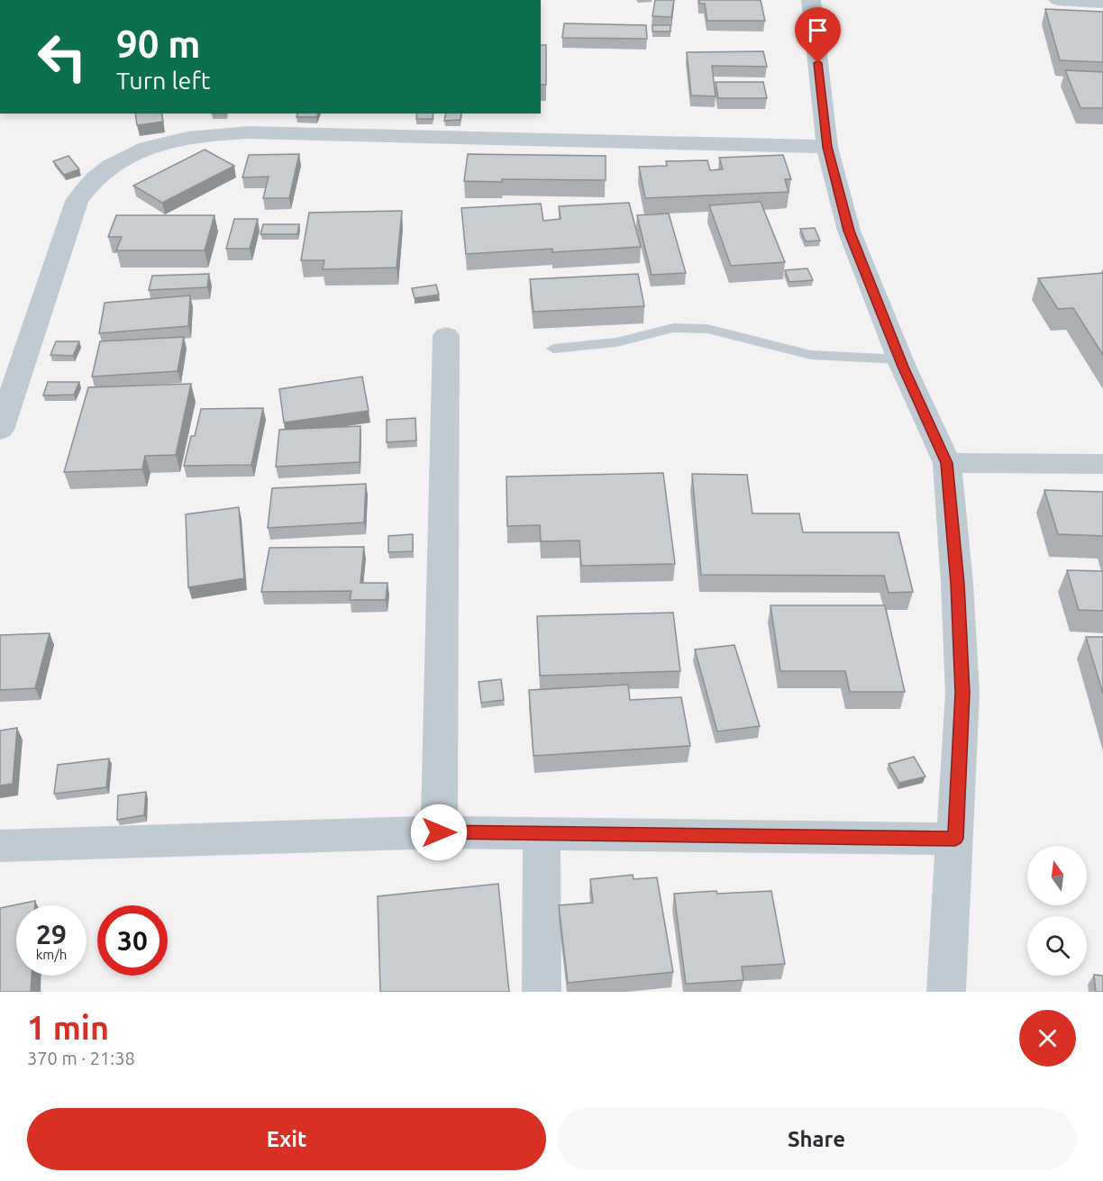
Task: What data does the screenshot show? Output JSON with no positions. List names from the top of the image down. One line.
{"north":"top","page":{"turn":["90 m","Turn left"],"speed":"29 km/h","limit":"30","heading":["1 min","370 m · 21:38"],"buttons":["Exit","Share"]}}
